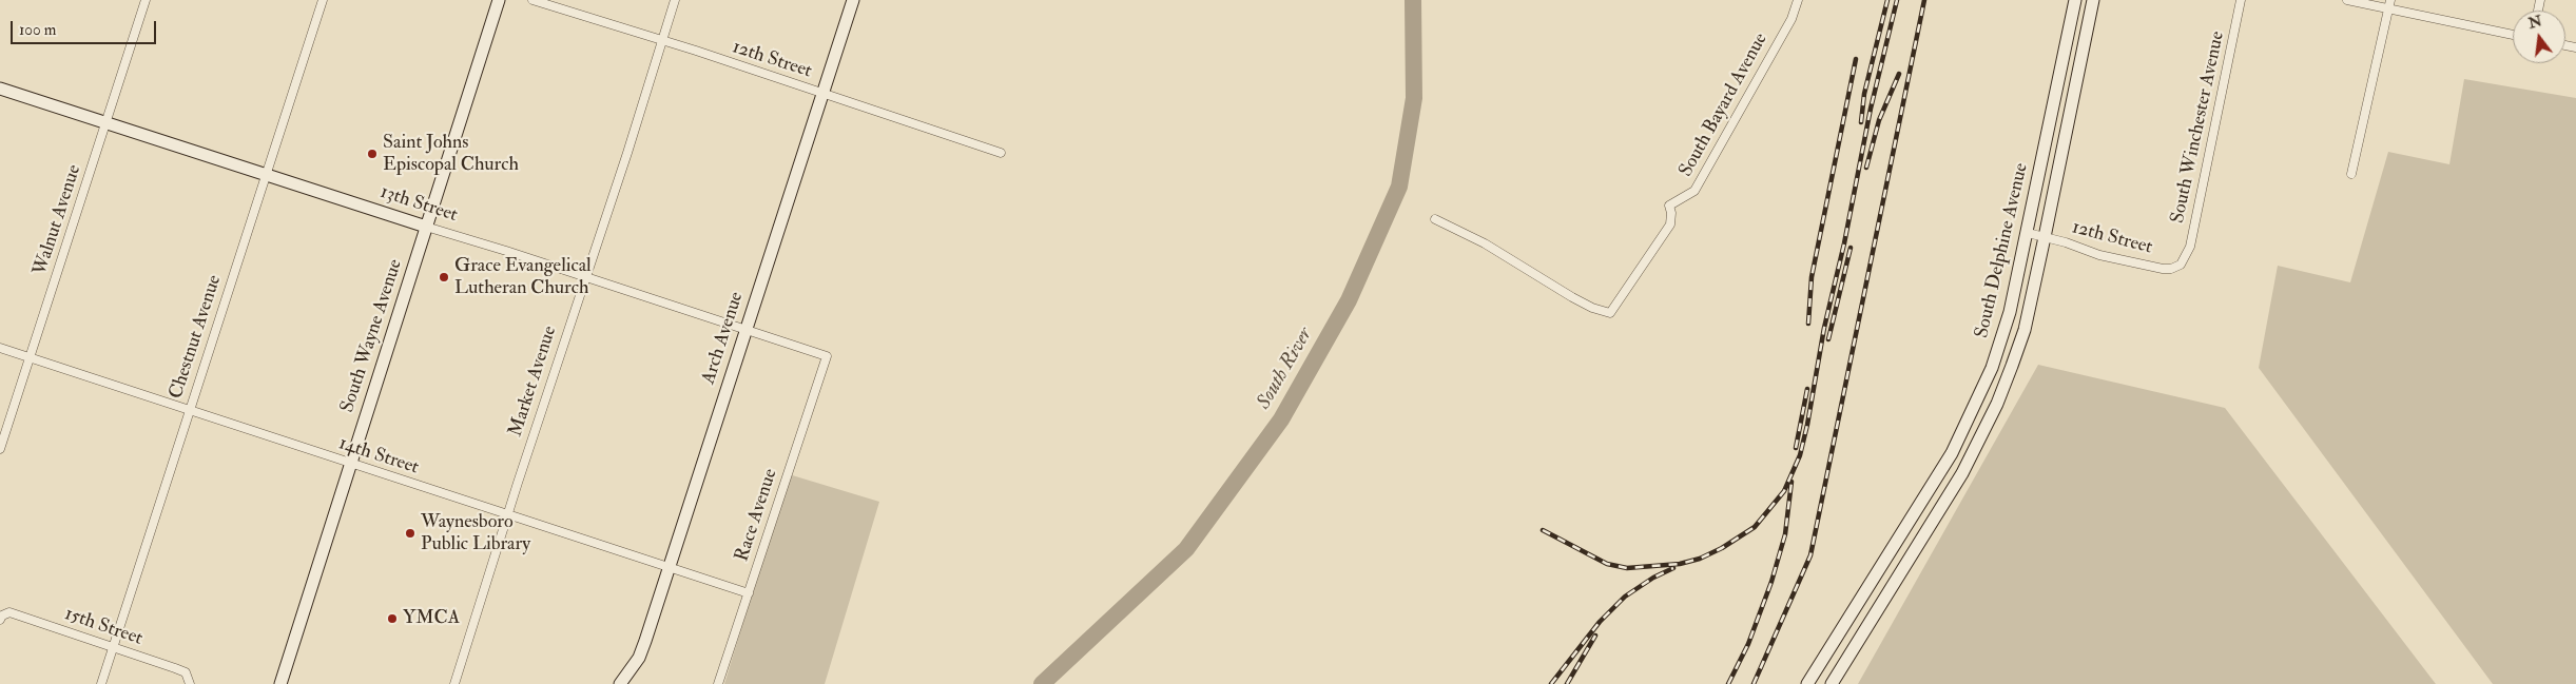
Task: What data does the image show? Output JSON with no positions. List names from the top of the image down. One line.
{"streets":{"main road":["13th Street","South Delphine Avenue","South Wayne Avenue","Arch Avenue"],"street":["12th Street","South Bayard Avenue","South Winchester Avenue","Walnut Avenue","Chestnut Avenue","Market Avenue","14th Street","Race Avenue","15th Street"]},"crossings":[["12th Street","South Winchester Avenue"],["12th Street","South Delphine Avenue"],["12th Street","Arch Avenue"],["12th Street","Market Avenue"],["13th Street","Walnut Avenue"],["13th Street","South Wayne Avenue"],["13th Street","Chestnut Avenue"],["13th Street","Arch Avenue"],["13th Street","Market Avenue"],["13th Street","Race Avenue"],["Walnut Avenue","14th Street"],["South Wayne Avenue","14th Street"],["Chestnut Avenue","14th Street"],["Chestnut Avenue","15th Street"],["Arch Avenue","14th Street"],["Market Avenue","14th Street"],["14th Street","Race Avenue"]],"water":["South River"],"places":["Saint Johns Episcopal Church","Grace Evangelical Lutheran Church","Waynesboro Public Library","YMCA"],"scale_bar":"100 m","north":"top"}
